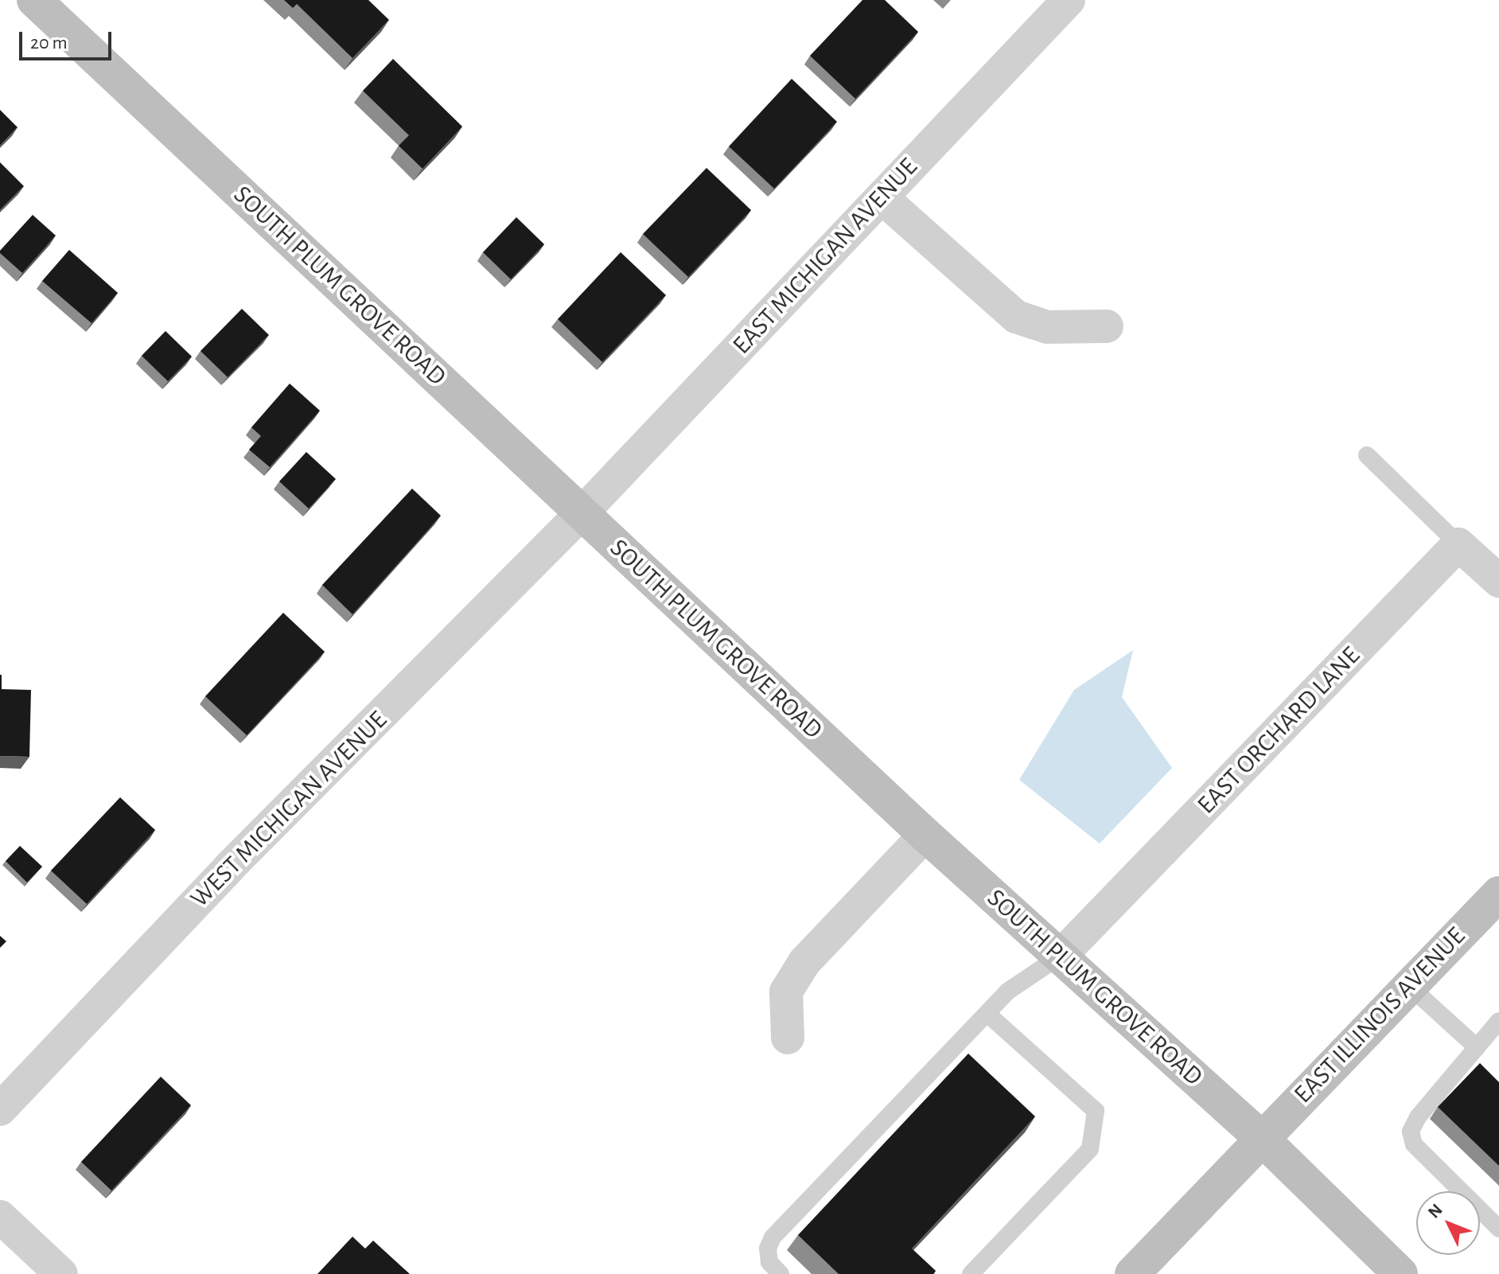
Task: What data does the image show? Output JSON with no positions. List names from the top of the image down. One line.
{"streets":{"main road":["SOUTH PLUM GROVE ROAD","EAST ILLINOIS AVENUE"],"street":["EAST MICHIGAN AVENUE","EAST ORCHARD LANE","WEST MICHIGAN AVENUE"]},"crossings":[["EAST MICHIGAN AVENUE","SOUTH PLUM GROVE ROAD"],["EAST MICHIGAN AVENUE","WEST MICHIGAN AVENUE"],["SOUTH PLUM GROVE ROAD","EAST ORCHARD LANE"],["SOUTH PLUM GROVE ROAD","WEST MICHIGAN AVENUE"],["SOUTH PLUM GROVE ROAD","EAST ILLINOIS AVENUE"]],"scale_bar":"20 m","north":"top left"}
